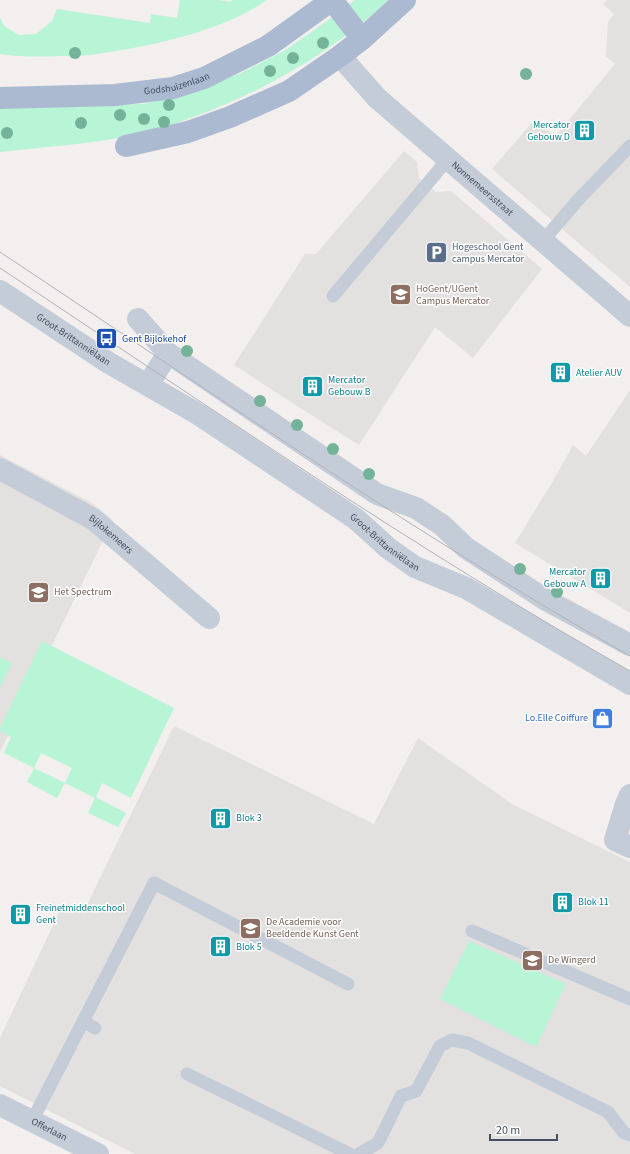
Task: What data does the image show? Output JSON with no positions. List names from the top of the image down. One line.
{"streets":{"main road":["Godshuizenlaan"],"street":["Nonnemeersstraat","Groot-Brittanniëlaan","Bijlokemeers","Offerlaan"]},"places":{"building":["Mercator Gebouw D","Atelier AUV","Mercator Gebouw B","Mercator Gebouw A","Blok 3","Blok 11","Freinetmiddenschool Gent","Blok 5"],"parking":["Hogeschool Gent campus Mercator"],"school or university":["HoGent/UGent Campus Mercator","Het Spectrum","De Academie voor Beeldende Kunst Gent","De Wingerd"],"bus stop":["Gent Bijlokehof"],"shop":["Lo.Elle Coiffure"]},"scale_bar":"20 m"}
